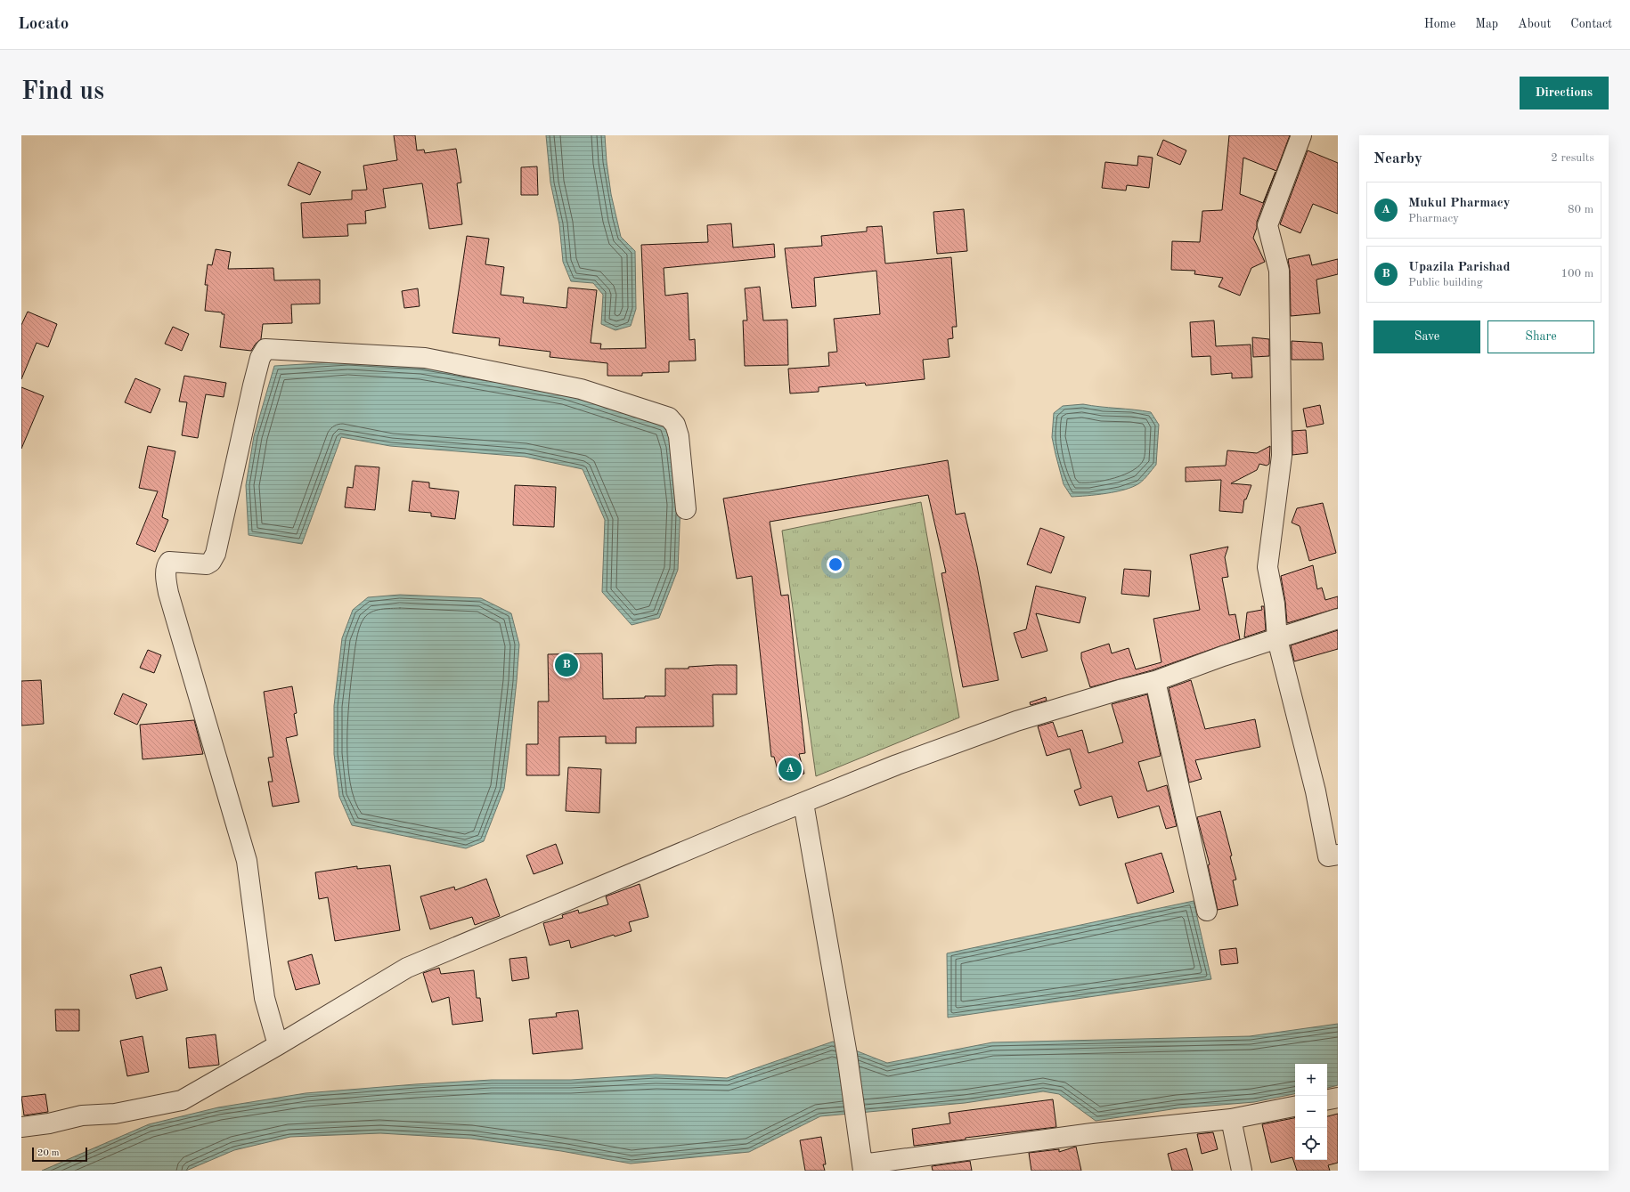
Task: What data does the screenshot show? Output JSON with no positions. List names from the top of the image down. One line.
{"scale_bar":"20 m","page":{"header":"Locato","nav":["Home","Map","About","Contact"],"buttons":["Directions",["Save","Share"]],"title":"Find us","heading":["Nearby","2 results"],"list":[{"mark":"A","name":"Mukul Pharmacy","note":"Pharmacy","value":"80 m"},{"mark":"B","name":"Upazila Parishad","note":"Public building","value":"100 m"}],"pins":["B","A"],"map_buttons":["+","−"],"scale":"20 m"}}
